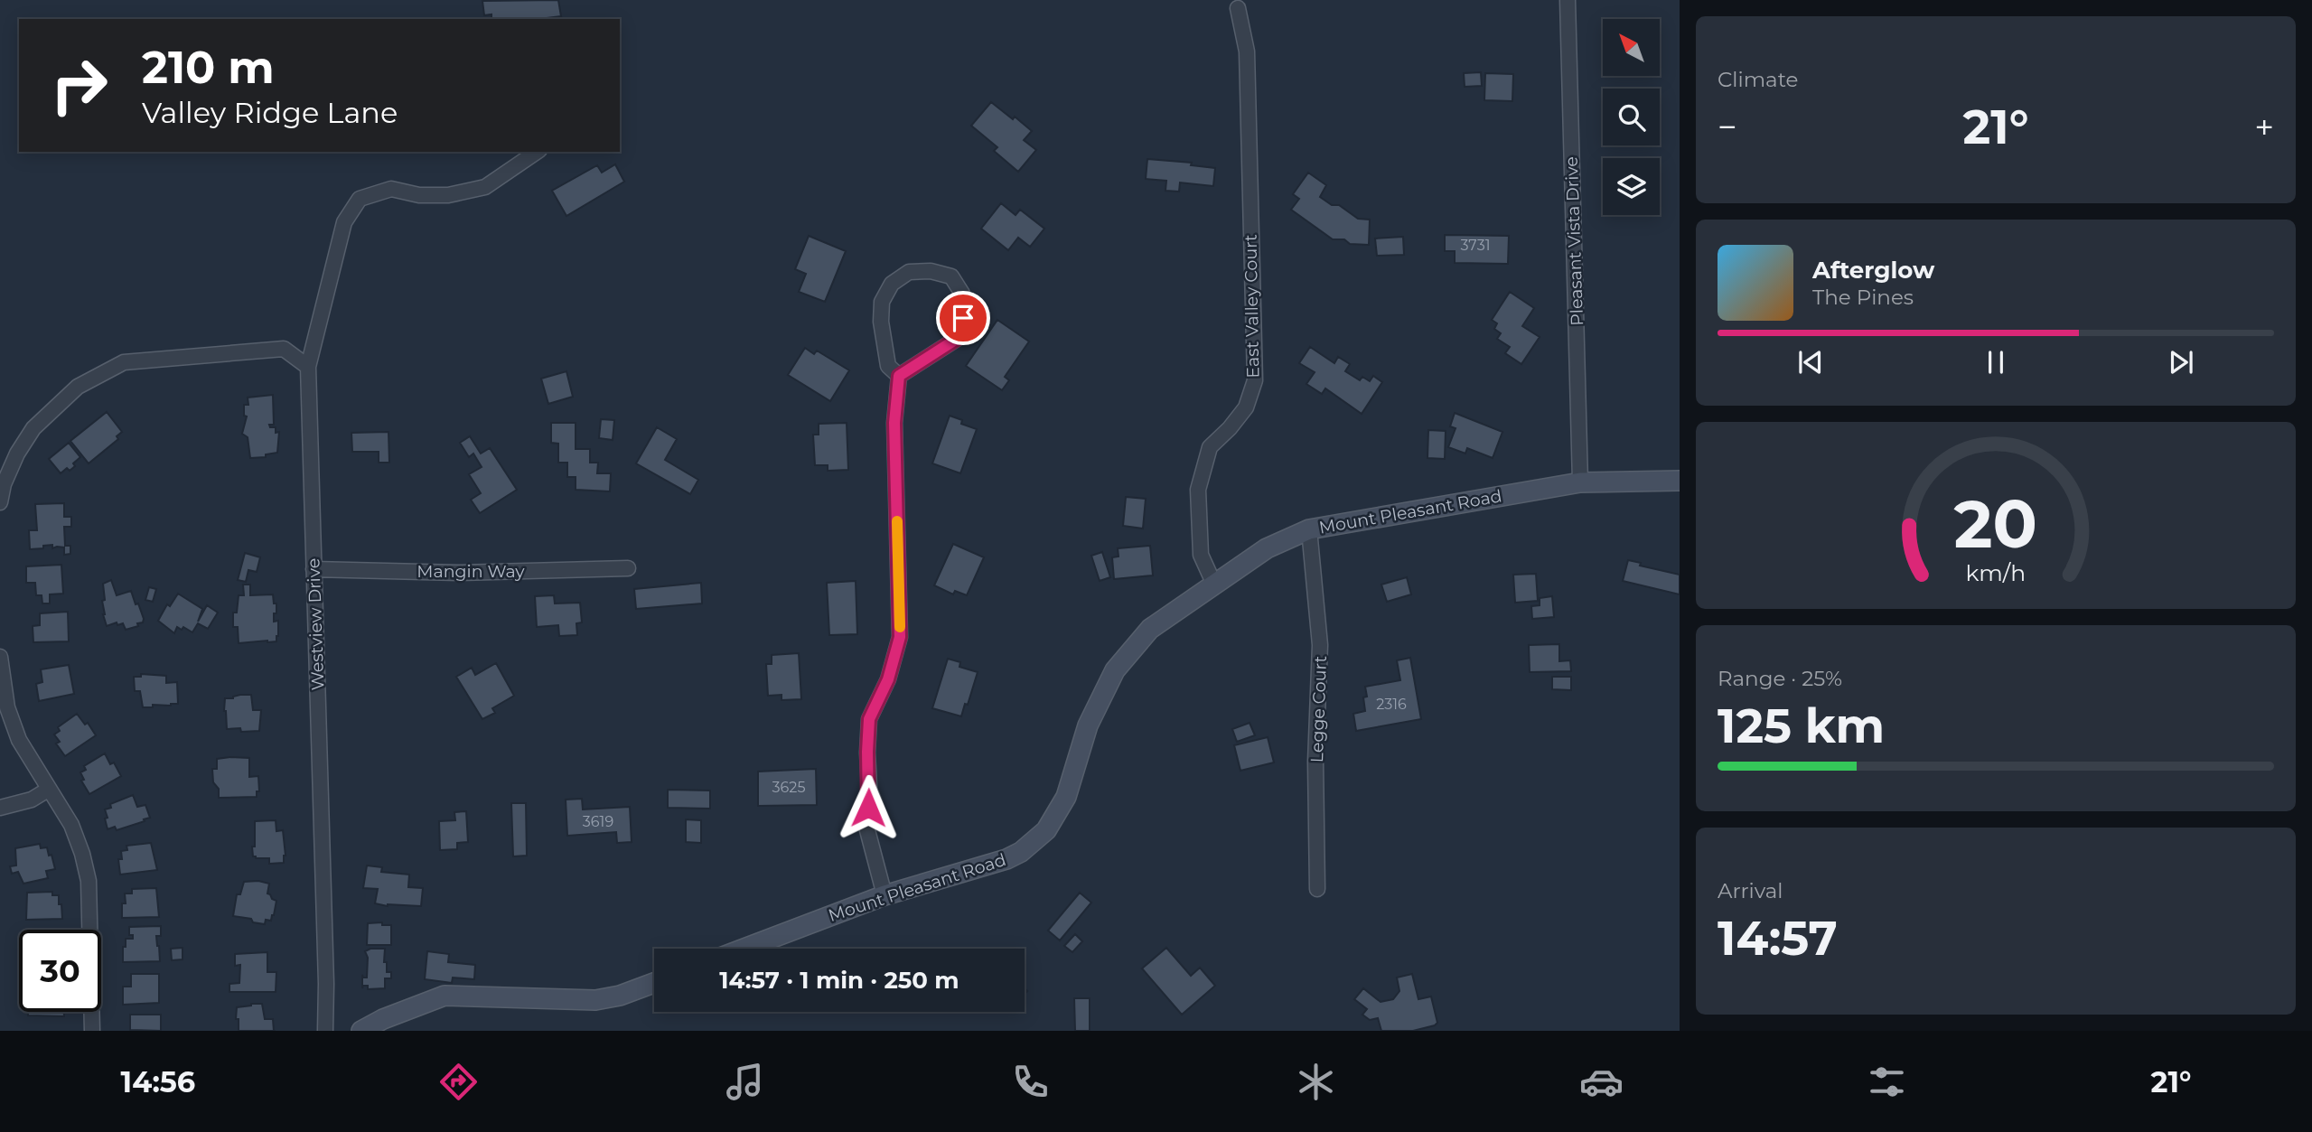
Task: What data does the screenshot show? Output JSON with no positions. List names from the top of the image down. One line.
{"streets":{"street":["Pleasant Vista Drive","East Valley Court","Mount Pleasant Road","Mangin Way","Westview Drive","Legge Court"]},"crossings":[["Pleasant Vista Drive","Mount Pleasant Road"],["East Valley Court","Mount Pleasant Road"],["Mount Pleasant Road","Legge Court"],["Mangin Way","Westview Drive"]],"house_numbers":["3731","2316","3625","3619"],"north":"top left","page":{"tile":["Climate",["Range · 25%","125 km"],["Arrival","14:57"]],"turn":["210 m","Valley Ridge Lane"],"heat":["−","21°","+"],"song":["Afterglow","The Pines"],"limit":"30","trip":"14:57 · 1 min · 250 m","tabs":["14:56","21°"],"gauge":["20","km/h"]}}
